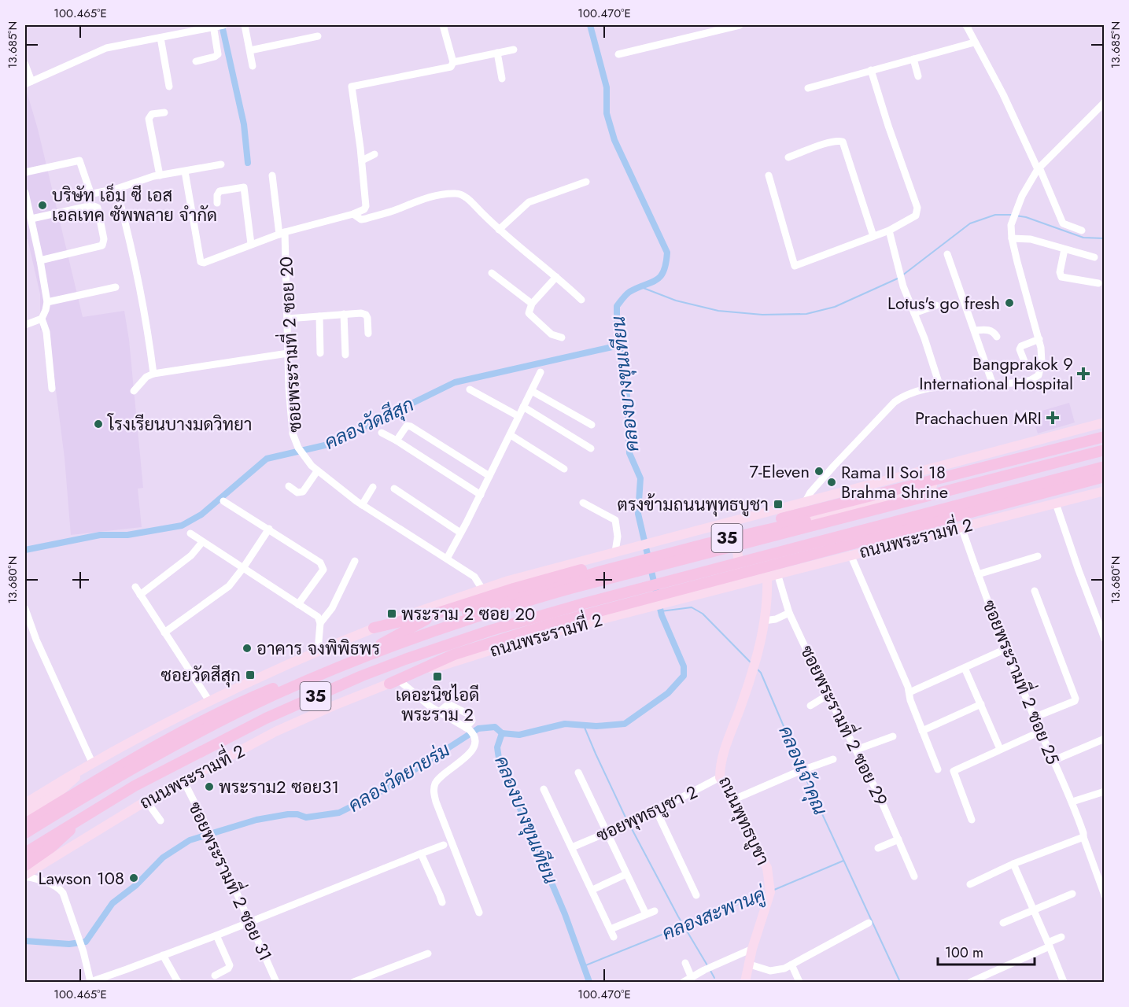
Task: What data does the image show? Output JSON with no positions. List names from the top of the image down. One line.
{"streets":{"highway":["35","ถนนพระรามที่ 2"],"main road":["ถนนพุทธบูชา"],"street":["ซอยพระรามที่ 2 ซอย 20","ซอยพระรามที่ 2 ซอย 25","ซอยพระรามที่ 2 ซอย 29","ซอยพุทธบูชา 2","ซอยพระรามที่ 2 ซอย 31"]},"crossings":[["ซอยพระรามที่ 2 ซอย 20","35"],["ถนนพระรามที่ 2","ซอยพระรามที่ 2 ซอย 25"],["ถนนพระรามที่ 2","ซอยพระรามที่ 2 ซอย 29"],["ถนนพระรามที่ 2","ถนนพุทธบูชา"],["ถนนพระรามที่ 2","ซอยพระรามที่ 2 ซอย 31"],["ซอยพุทธบูชา 2","ถนนพุทธบูชา"]],"water":["คลองบางขุนเทียน","คลองวัดสีสุก","คลองเจ้าคุณ","คลองวัดยายร่ม","คลองสะพานคู่"],"places":{"other":["บริษัท เอ็ม ซี เอส เอลเทค ซัพพลาย จำกัด","Lotus's go fresh","โรงเรียนบางมดวิทยา","7-Eleven","Rama II Soi 18 Brahma Shrine","อาคาร จงพิพิธพร","พระราม2 ซอย31","Lawson 108"],"health":["Bangprakok 9 International Hospital","Prachachuen MRI"],"transit":["ตรงข้ามถนนพุทธบูชา","พระราม 2 ซอย 20","ซอยวัดสีสุก","เดอะนิชไอดี พระราม 2"]},"scale_bar":"100 m","coordinates":["100.465°E","100.470°E","13.685°N","13.680°N"]}
